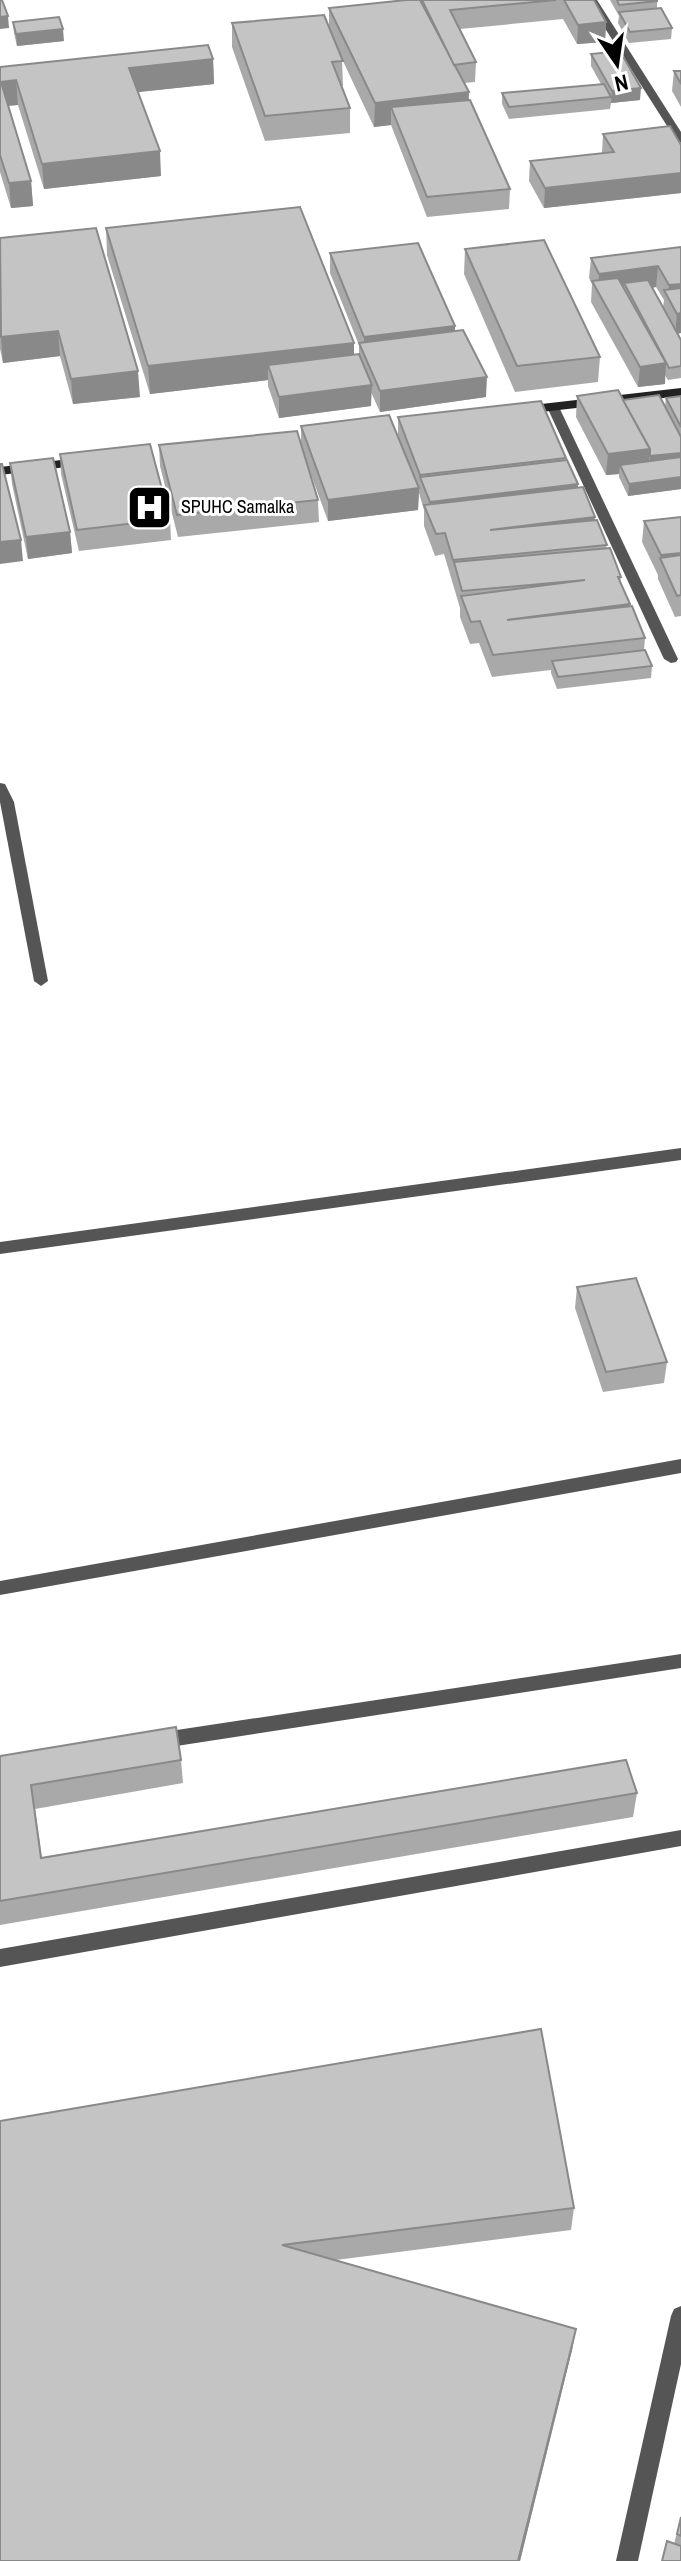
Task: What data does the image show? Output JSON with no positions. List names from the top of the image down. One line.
{"places":{"hospital":["SPUHC Samalka"]},"north":"bottom"}
